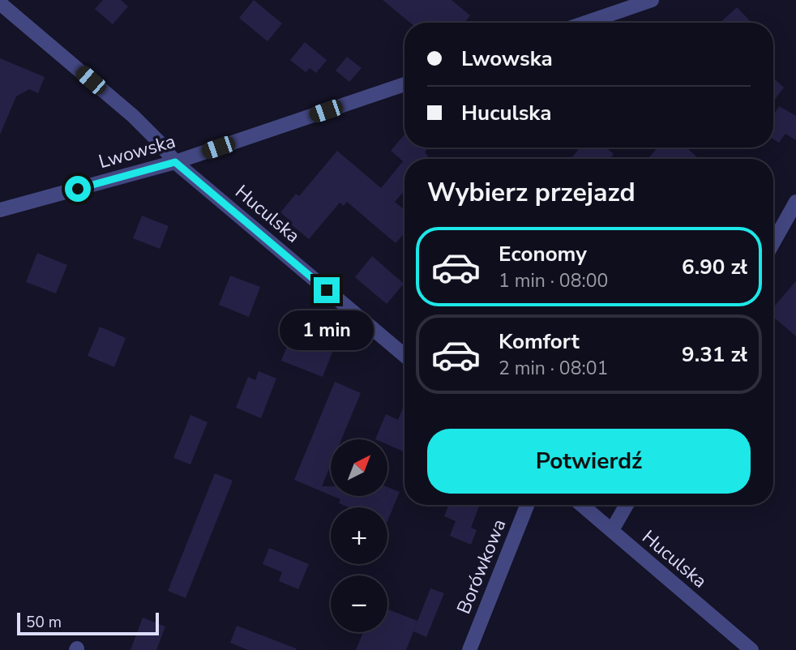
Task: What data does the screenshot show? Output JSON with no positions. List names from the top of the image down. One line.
{"streets":{"street":["Lwowska","Huculska","Borówkowa"]},"crossings":[["Lwowska","Huculska"]],"scale_bar":"50 m","north":"top right","page":{"banner":["Lwowska","Huculska"],"heading":"Wybierz przejazd","list":[{"name":"Economy","note":"1 min · 08:00","value":"6.90 zł"},{"name":"Komfort","note":"2 min · 08:01","value":"9.31 zł"}],"bubble":"1 min","buttons":"Potwierdź","map_buttons":["+","−"],"scale":"50 m"}}
